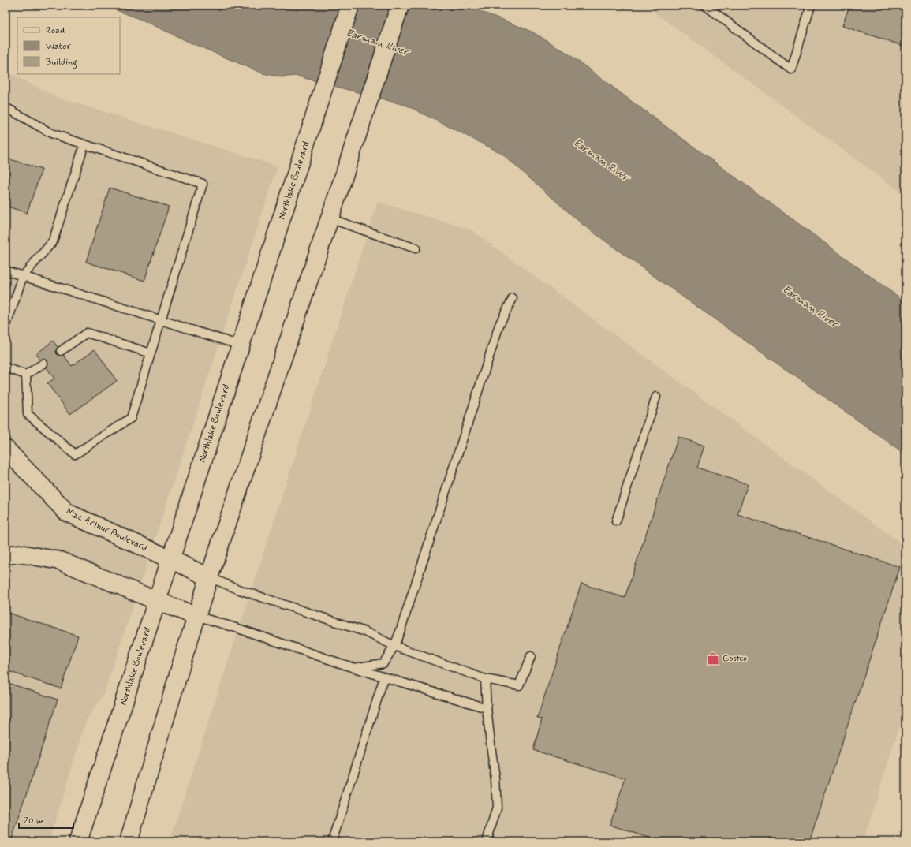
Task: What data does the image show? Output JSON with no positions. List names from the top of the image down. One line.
{"streets":{"main road":["Northlake Boulevard","Mac Arthur Boulevard"]},"crossings":[["Northlake Boulevard","Mac Arthur Boulevard"]],"water":["Earman River"],"places":{"shop":["Costco"]},"legend":["Road","Water","Building"],"scale_bar":"20 m"}
